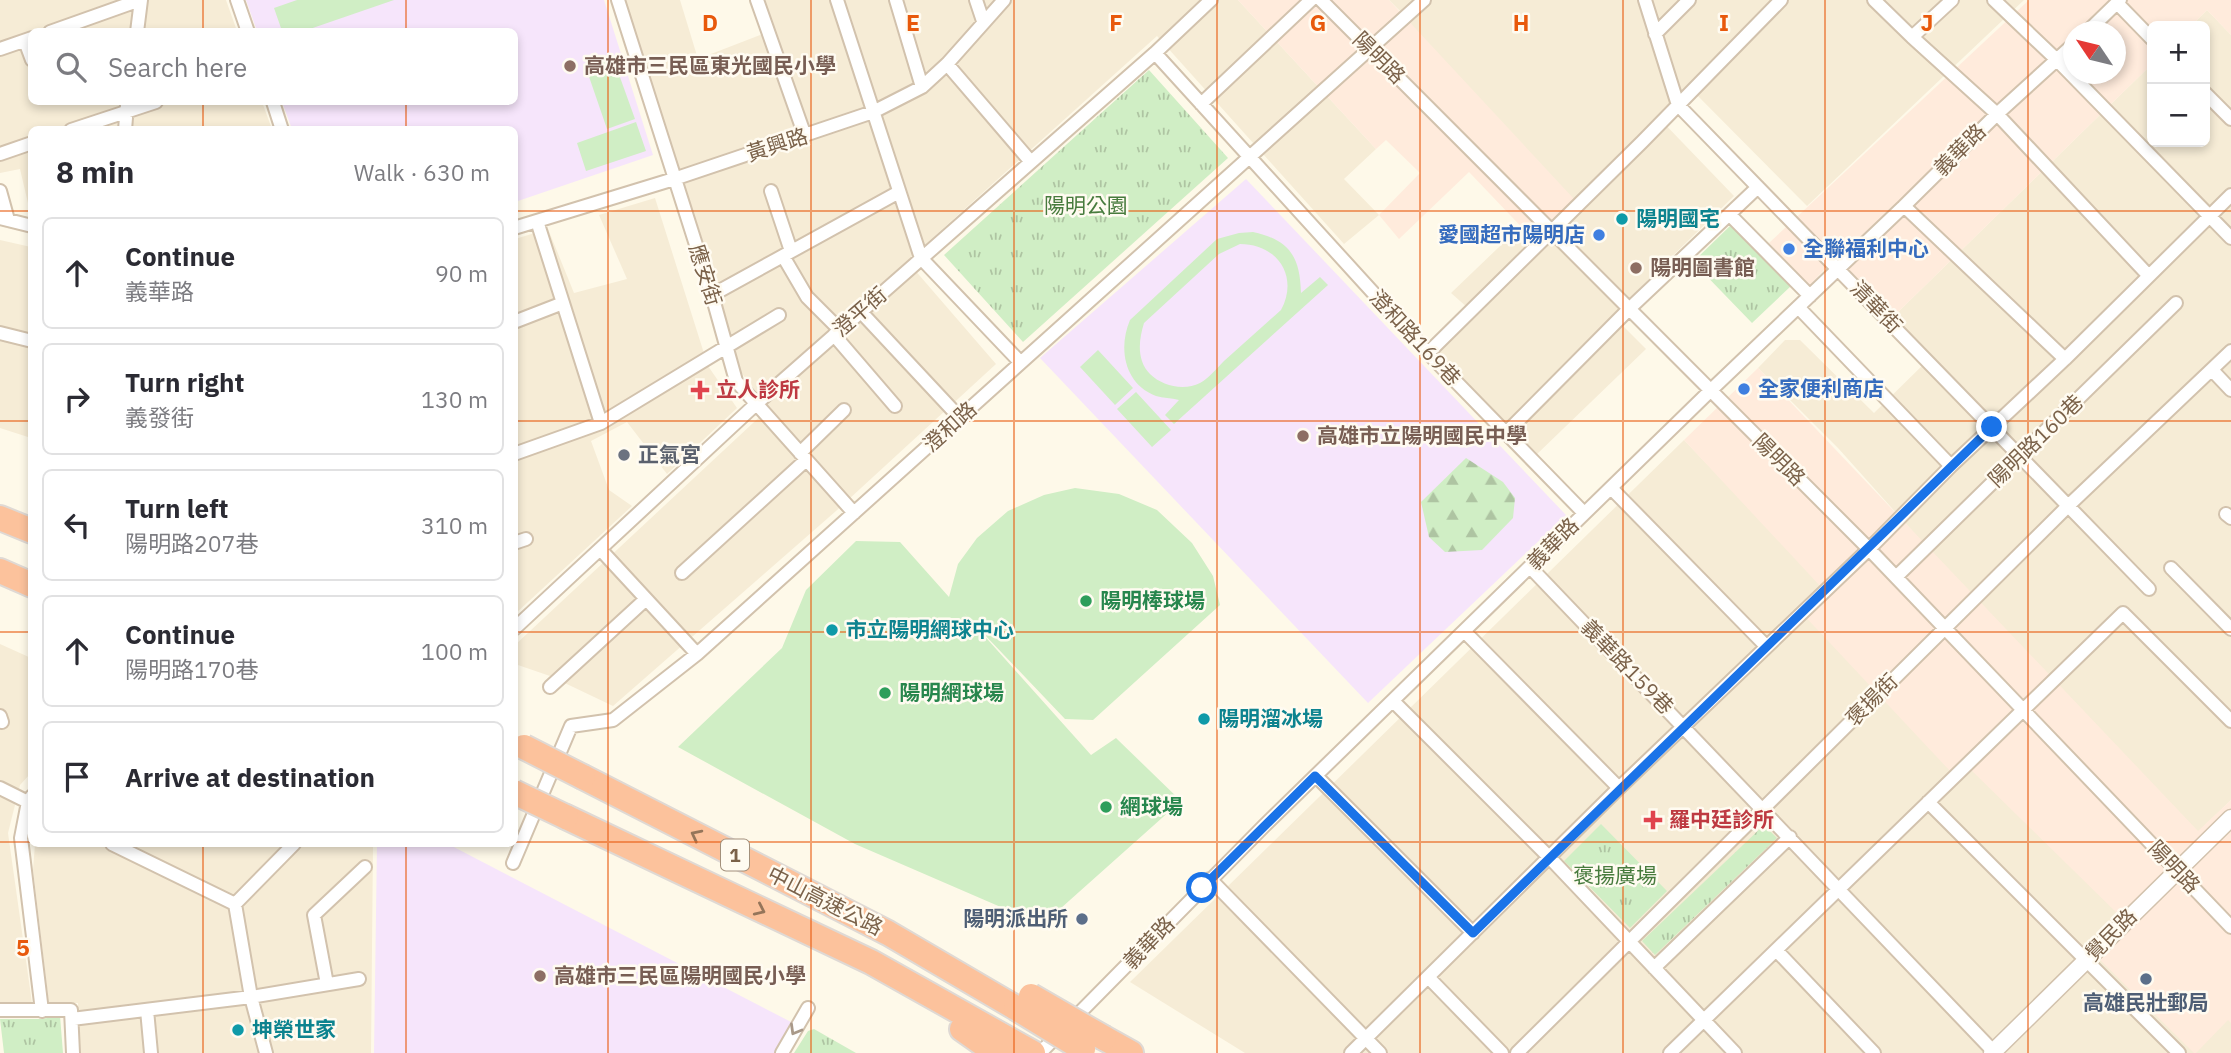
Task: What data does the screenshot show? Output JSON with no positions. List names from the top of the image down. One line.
{"streets":{"highway":["1","中山高速公路"],"street":["陽明路","黃興路","義華路","應安街","清華街","澄平街","澄和路169巷","澄和路","陽明路160巷","義華路159巷","褒揚街","覺民路"]},"crossings":[["陽明路","義華路"],["陽明路","澄和路"],["陽明路","陽明路160巷"],["陽明路","褒揚街"],["陽明路","覺民路"],["黃興路","應安街"],["義華路","清華街"],["義華路","澄和路169巷"],["義華路","義華路159巷"],["應安街","澄平街"],["應安街","澄和路"],["清華街","陽明路160巷"],["清華街","褒揚街"],["澄平街","澄和路169巷"],["澄和路169巷","澄和路"],["義華路159巷","褒揚街"],["義華路159巷","覺民路"]],"parks":["陽明公園","褒揚廣場"],"places":{"other":["高雄市三民區東光國民小學","陽明國宅","愛國超市陽明店","全聯福利中心","陽明圖書館","全家便利商店","高雄市立陽明國民中學","正氣宮","陽明棒球場","市立陽明網球中心","陽明網球場","陽明溜冰場","網球場","陽明派出所","高雄市三民區陽明國民小學","高雄民壯郵局","坤榮世家"],"health":["立人診所","羅中廷診所"]},"north":"top left","page":{"map_buttons":["+","−"],"search":"Search here","heading":["8 min","Walk · 630 m"],"list":[["Continue","義華路","90 m"],["Turn right","義發街","130 m"],["Turn left","陽明路207巷","310 m"],["Continue","陽明路170巷","100 m"],"Arrive at destination"]},"grid":{"columns":["D","E","F","G","H","I","J"],"rows":["5"]}}
